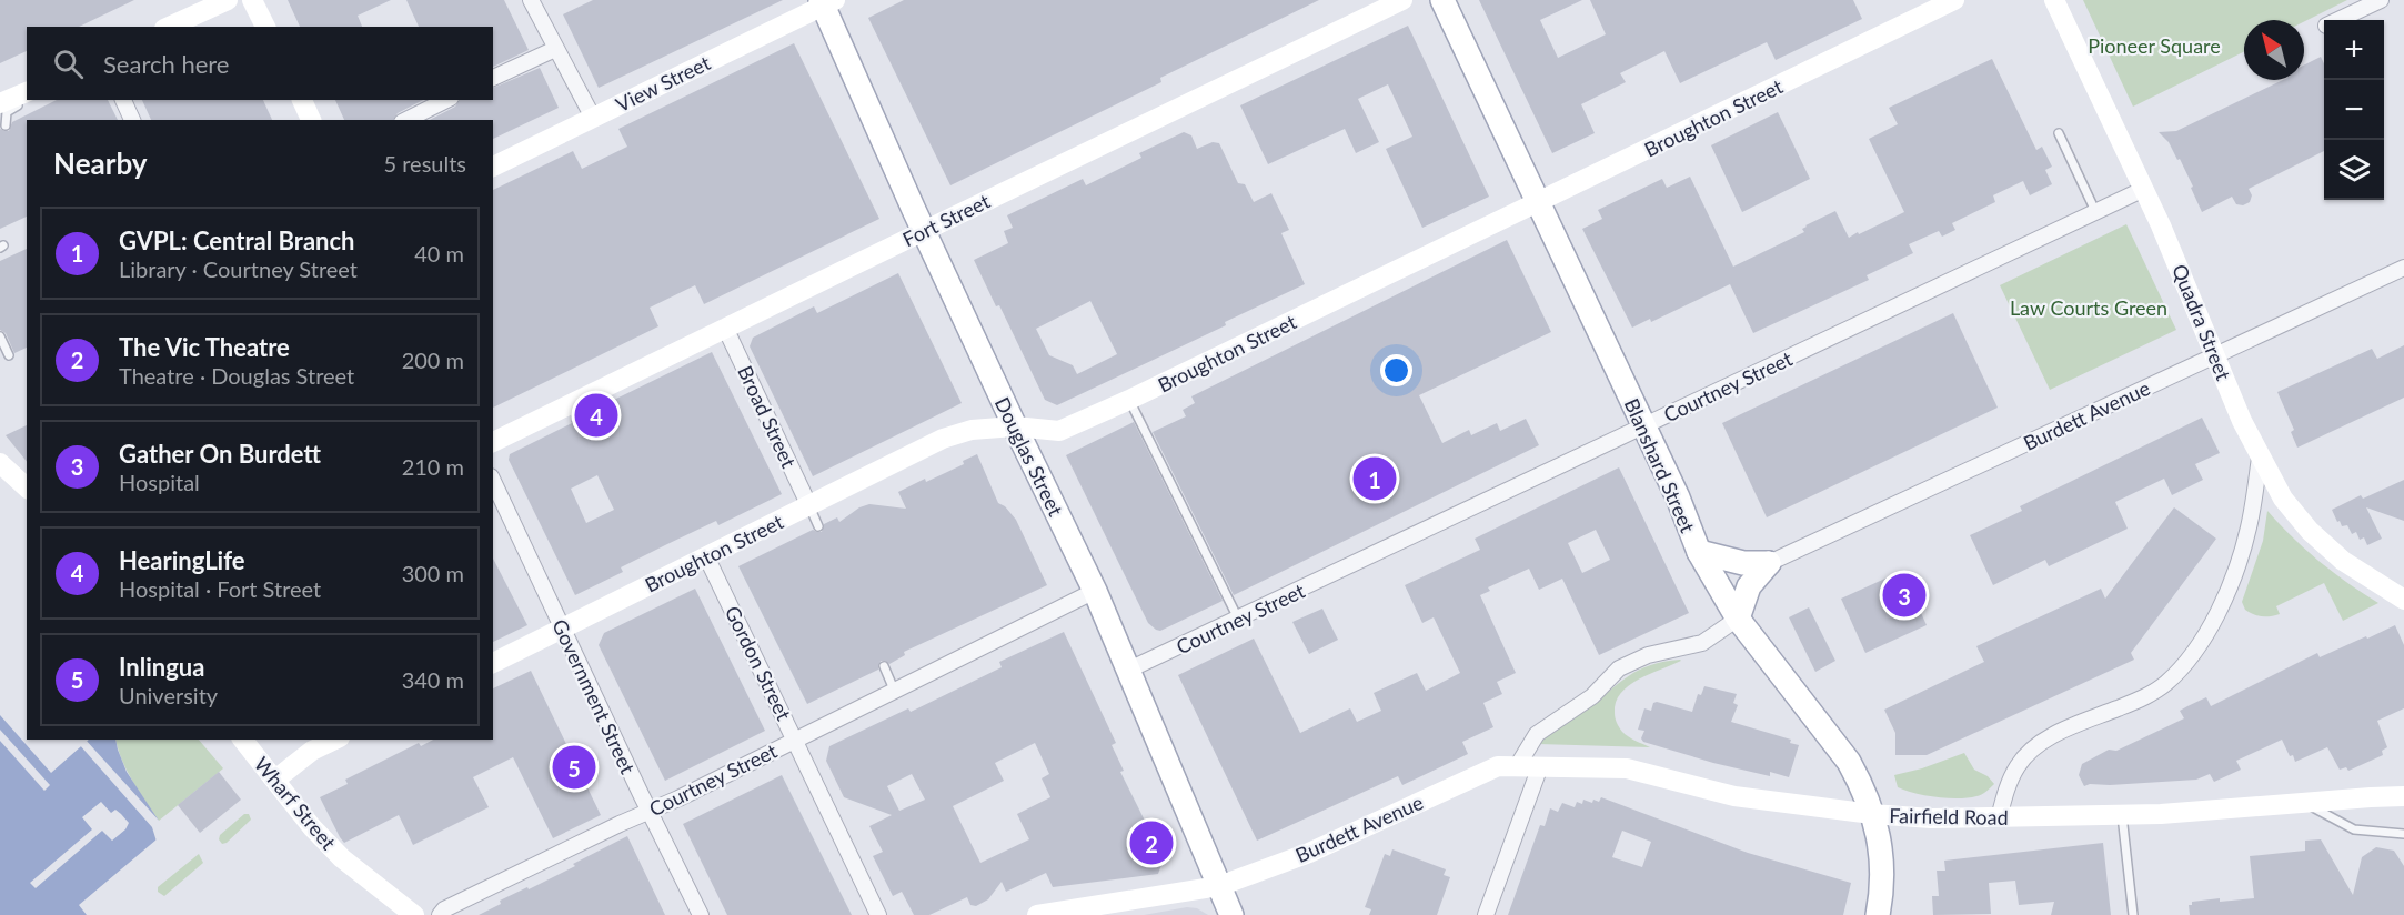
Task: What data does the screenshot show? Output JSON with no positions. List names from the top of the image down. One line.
{"streets":{"main road":["Douglas Street","Blanshard Street"],"street":["View Street","Broughton Street","Fort Street","Quadra Street","Courtney Street","Burdett Avenue","Broad Street","Gordon Street","Government Street","Wharf Street","Fairfield Road"]},"crossings":[["View Street","Douglas Street"],["Broughton Street","Broad Street"],["Broughton Street","Douglas Street"],["Broughton Street","Blanshard Street"],["Broughton Street","Gordon Street"],["Broughton Street","Government Street"],["Fort Street","Broad Street"],["Fort Street","Douglas Street"],["Quadra Street","Courtney Street"],["Quadra Street","Burdett Avenue"],["Courtney Street","Douglas Street"],["Courtney Street","Blanshard Street"],["Courtney Street","Gordon Street"],["Courtney Street","Government Street"],["Burdett Avenue","Douglas Street"],["Burdett Avenue","Fairfield Road"],["Blanshard Street","Fairfield Road"]],"parks":["Pioneer Square","Law Courts Green"],"north":"top left","page":{"map_buttons":["+","−"],"search":"Search here","heading":["Nearby","5 results"],"list":[{"mark":"1","name":"GVPL: Central Branch","note":"Library · Courtney Street","value":"40 m"},{"mark":"2","name":"The Vic Theatre","note":"Theatre · Douglas Street","value":"200 m"},{"mark":"3","name":"Gather On Burdett","note":"Hospital","value":"210 m"},{"mark":"4","name":"HearingLife","note":"Hospital · Fort Street","value":"300 m"},{"mark":"5","name":"Inlingua","note":"University","value":"340 m"}],"pins":["4","1","3","5","2"]}}
